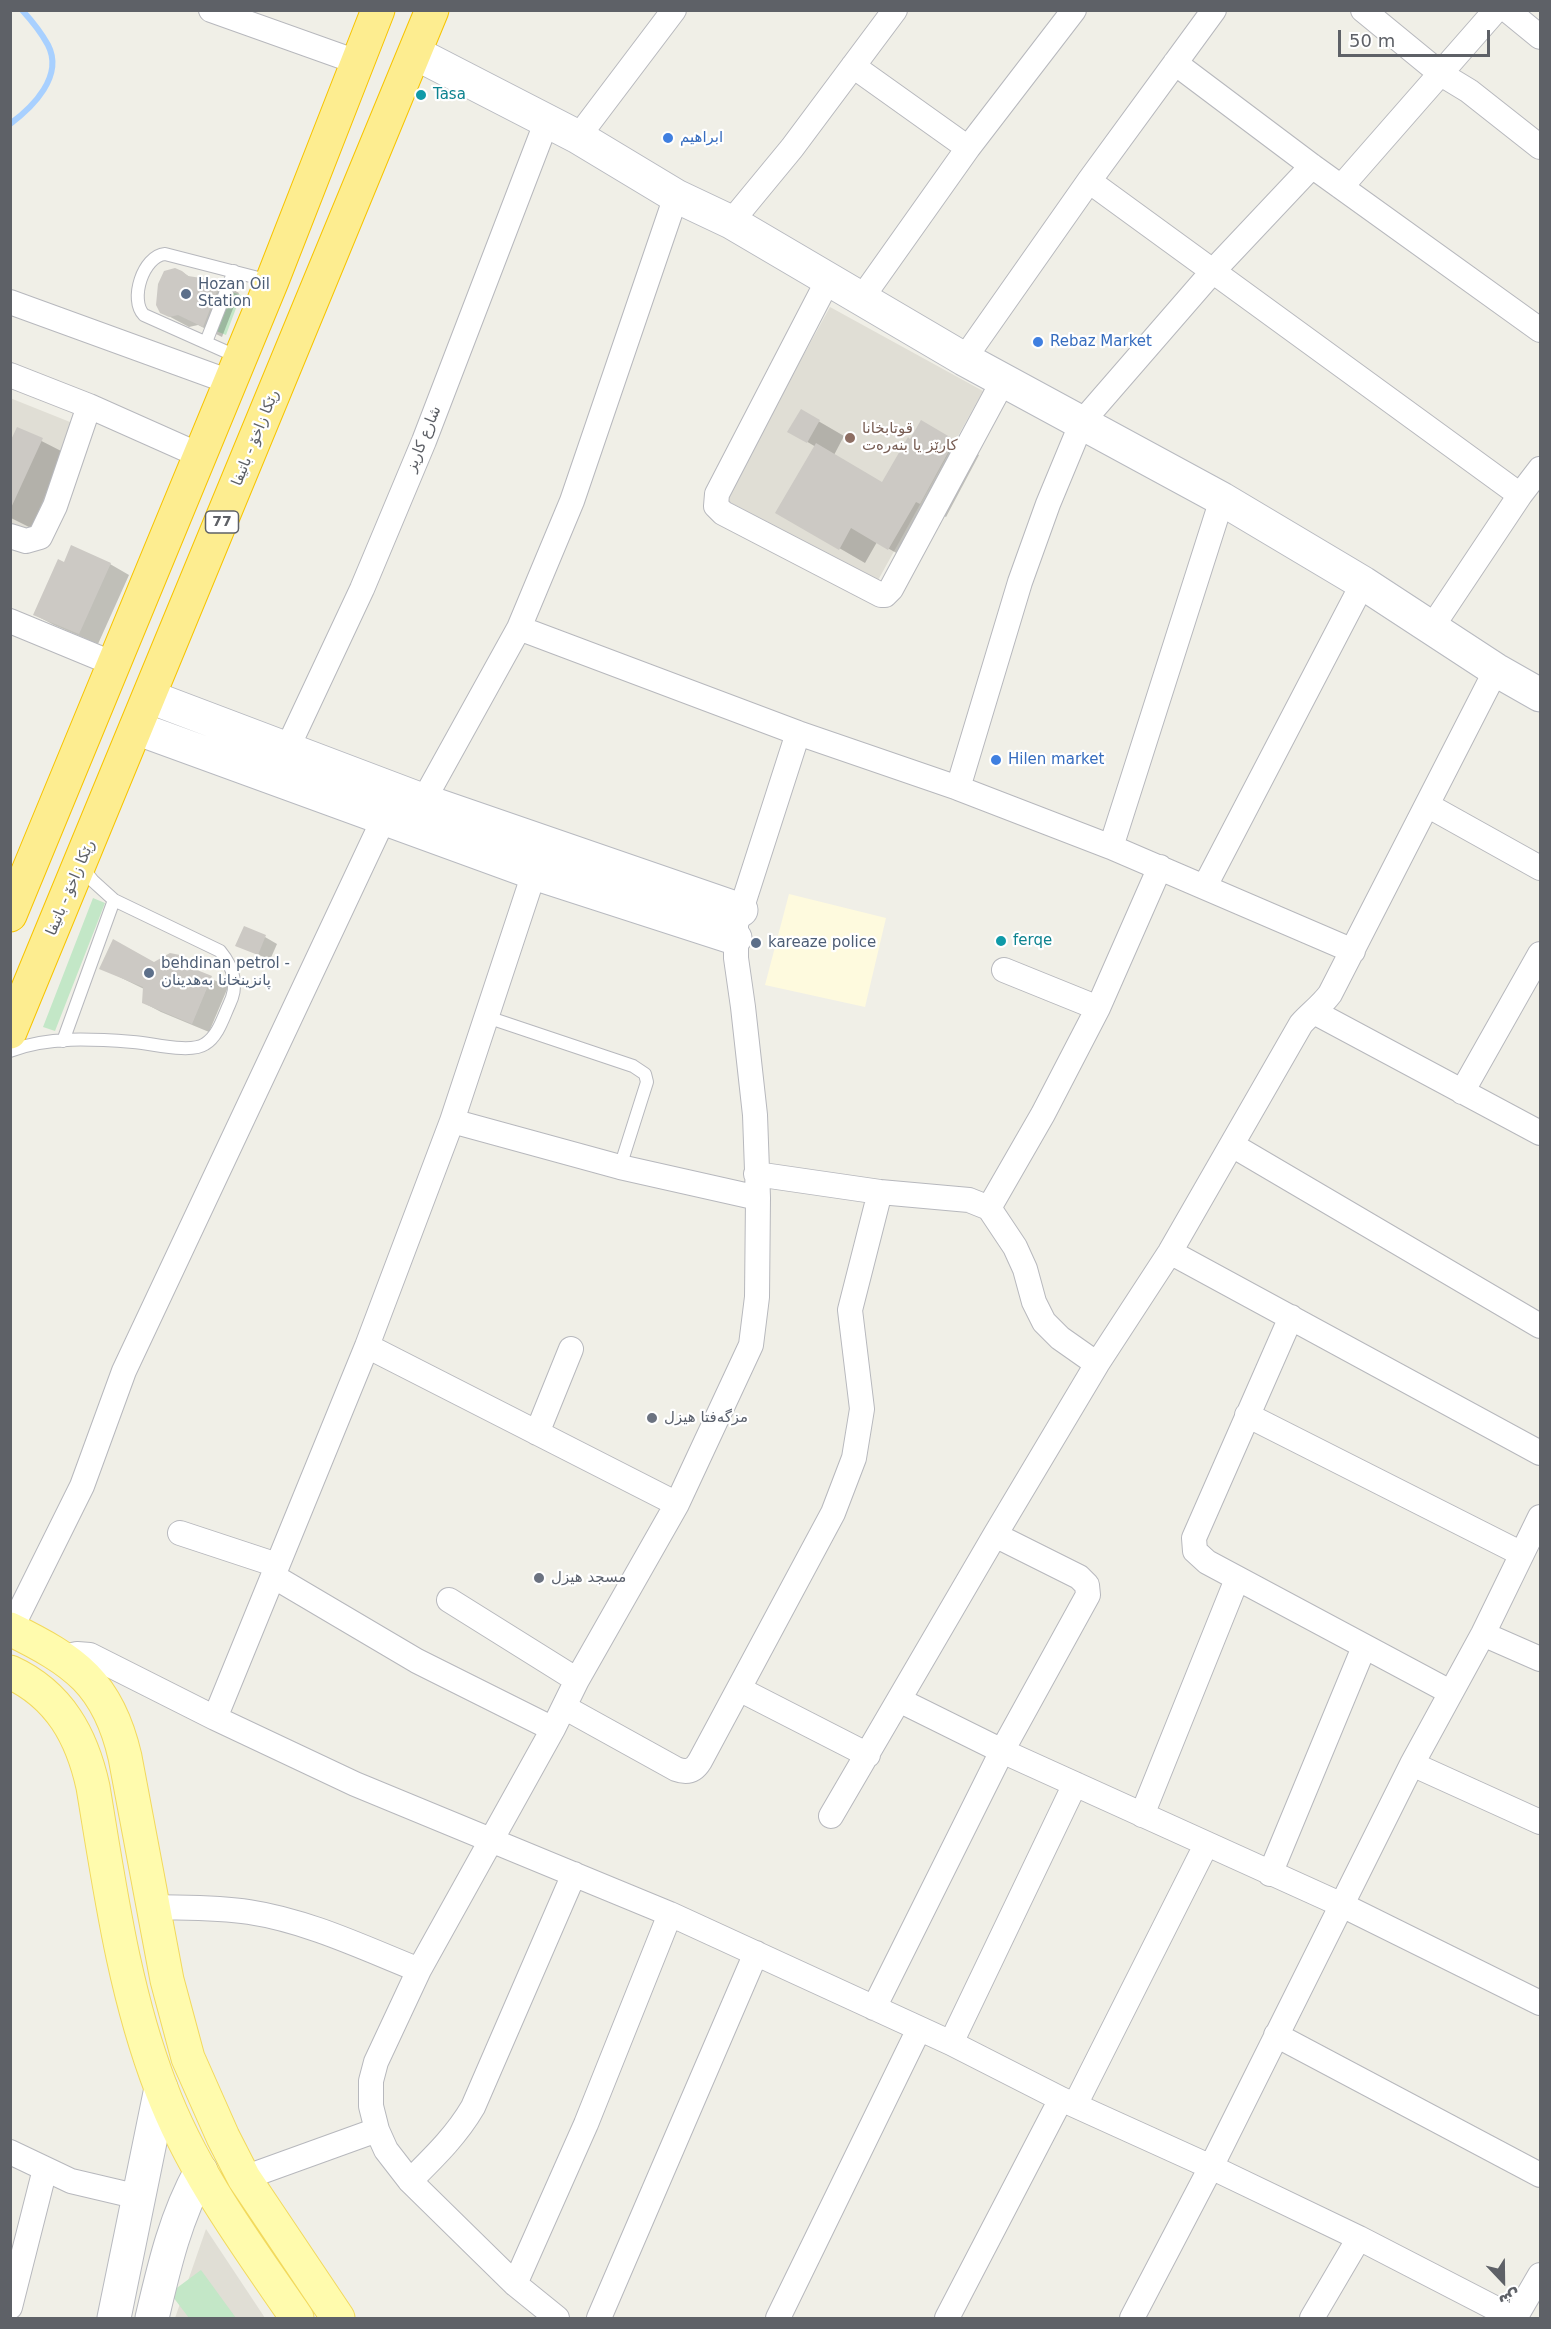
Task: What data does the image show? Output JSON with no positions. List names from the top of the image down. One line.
{"streets":{"highway":["رێکا زاخۆ - باتیفا","77"],"street":["شارع كاريز"]},"places":["Tasa","ابراهيم","Hozan Oil Station","Rebaz Market","قوتابخانا کارێز یا بنەرەت","Hilen market","ferqe","kareaze police","behdinan petrol - پانزینخانا بەهدینان","مزگەفتا هیزل","مسجد هيزل"],"scale_bar":"50 m","north":"bottom"}
